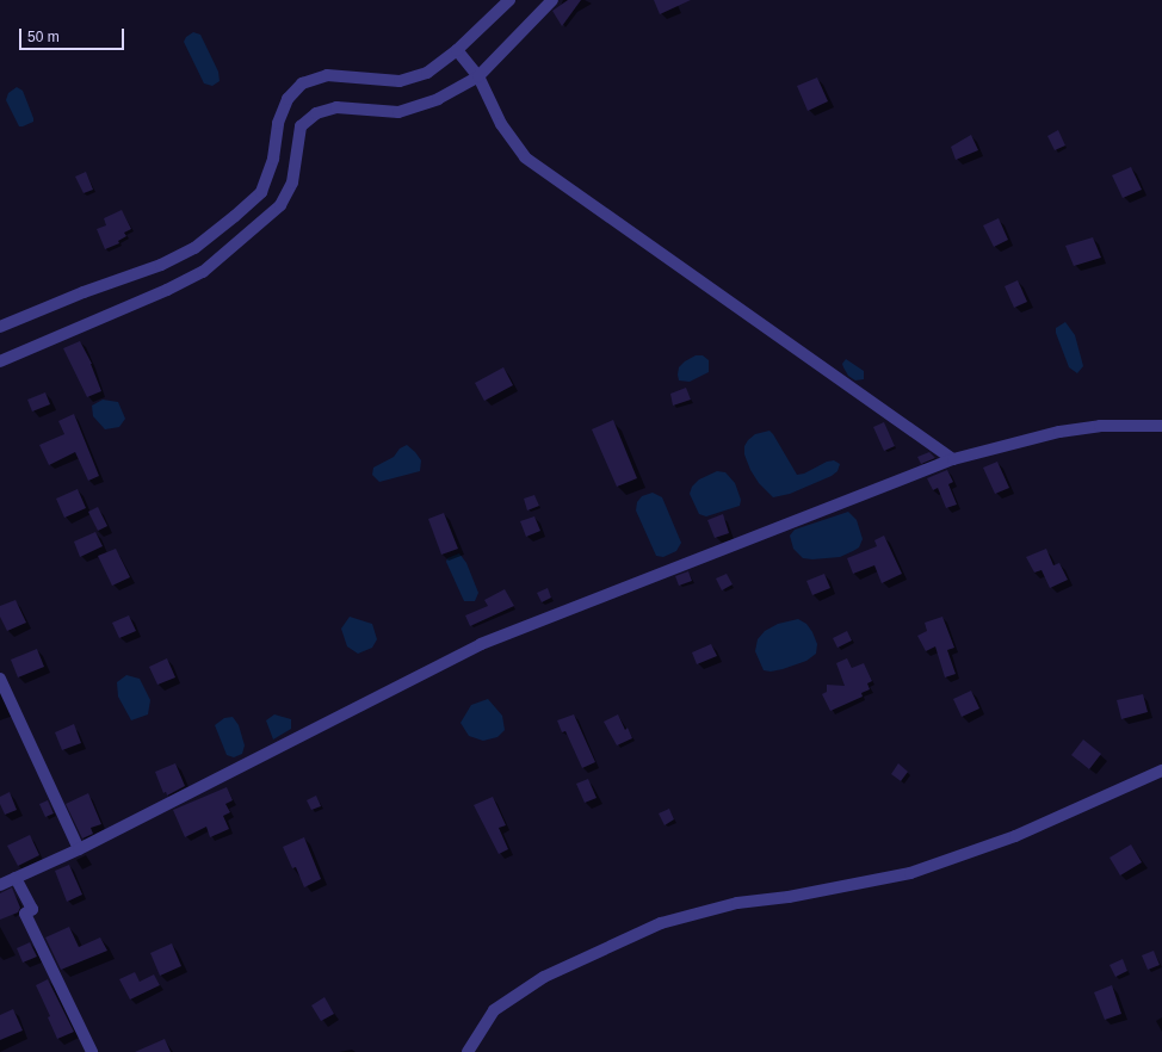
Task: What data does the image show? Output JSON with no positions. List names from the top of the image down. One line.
{"scale_bar":"50 m"}
